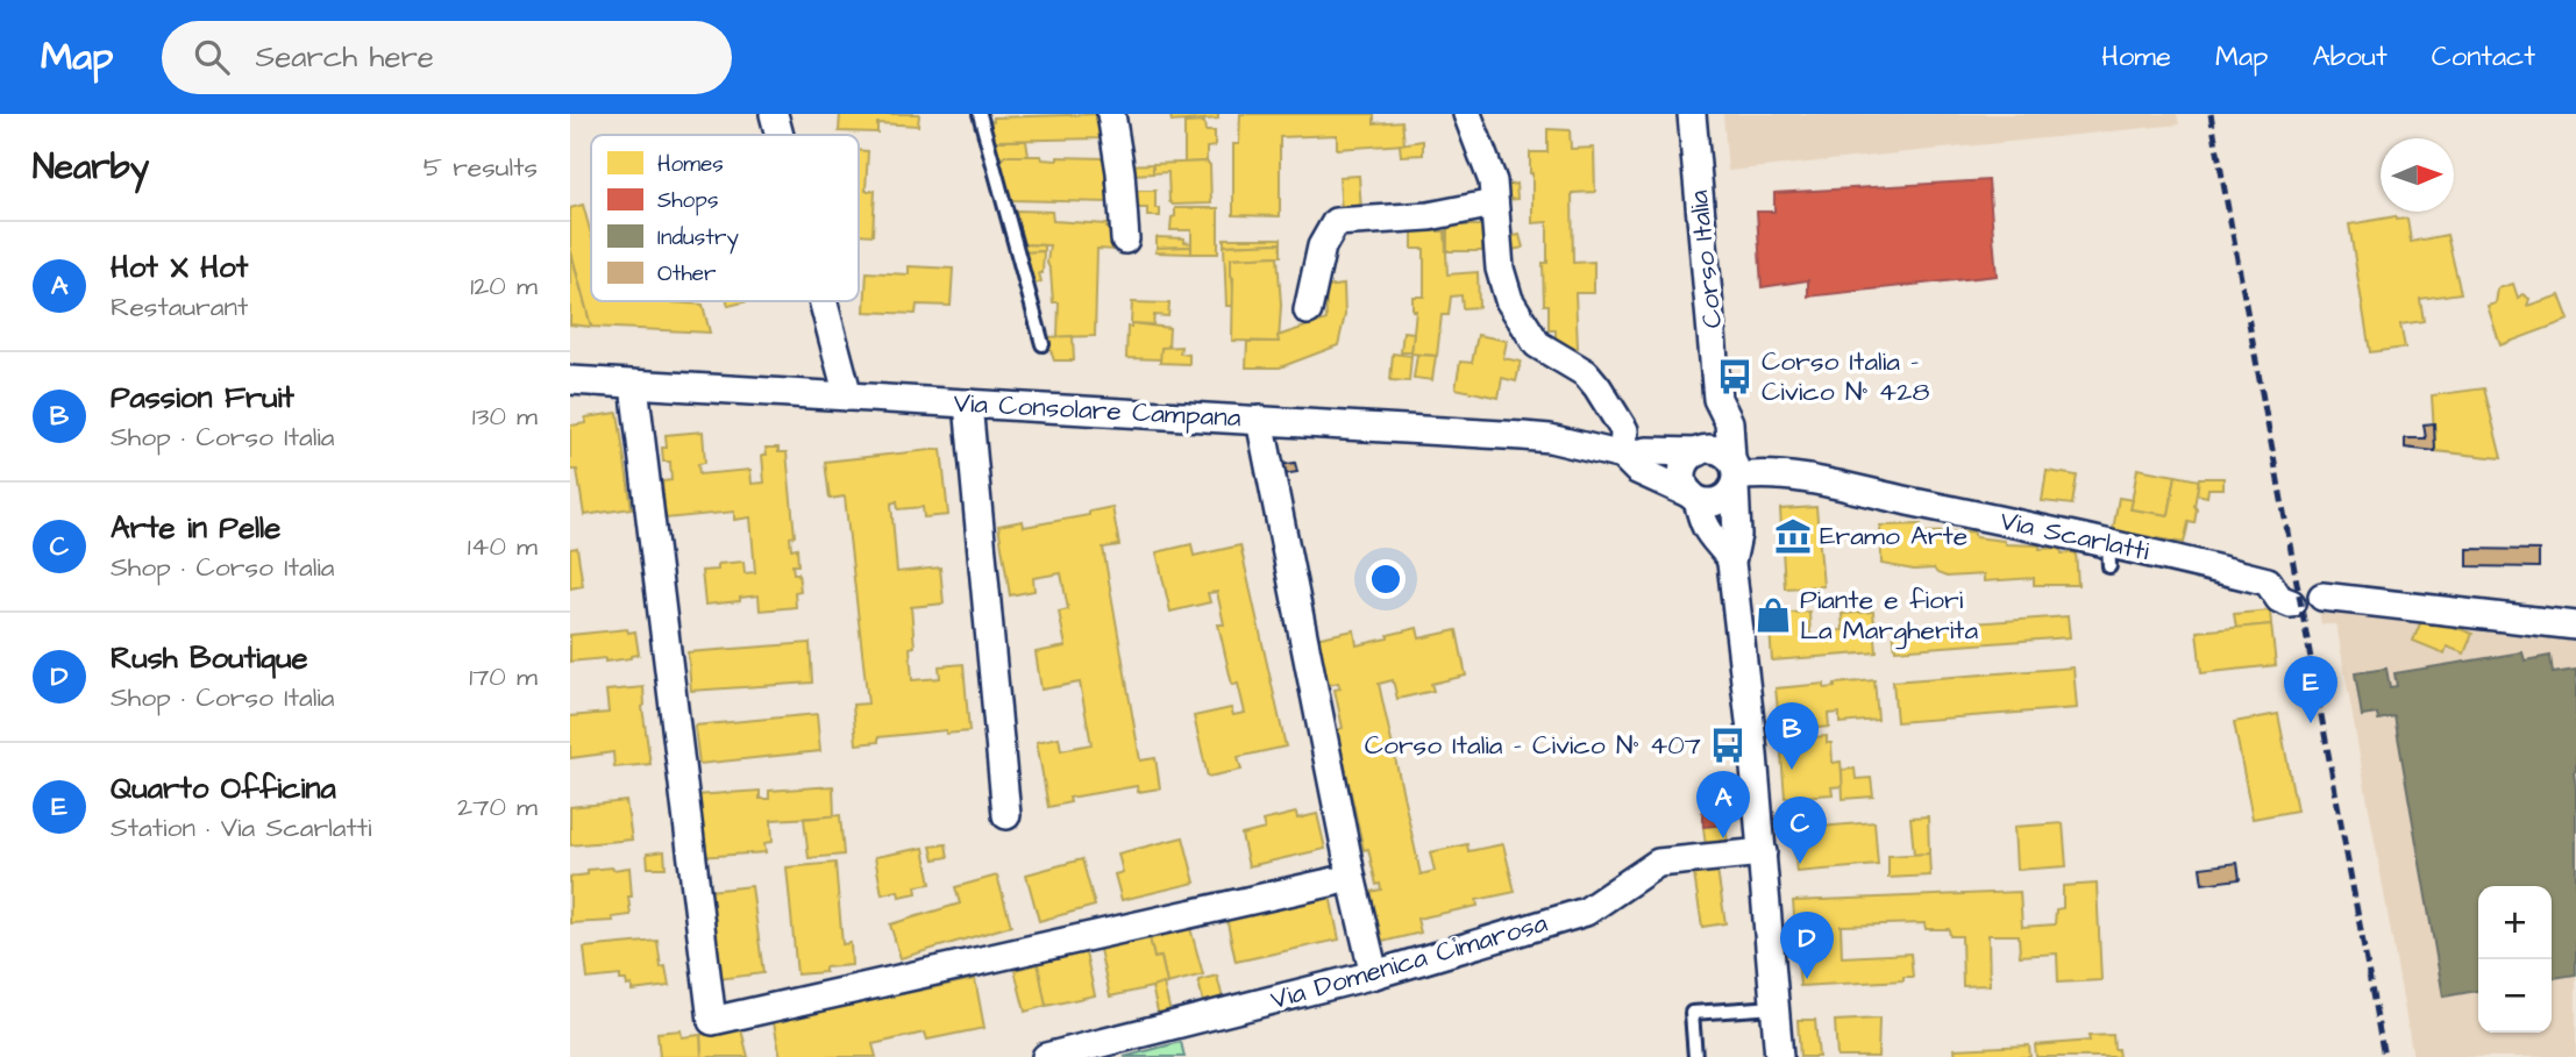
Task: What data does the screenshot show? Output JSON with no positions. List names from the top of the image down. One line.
{"streets":{"street":["Corso Italia","Via Consolare Campana","Via Scarlatti","Via Domenica Cimarosa"]},"crossings":[["Corso Italia","Via Consolare Campana"],["Corso Italia","Via Scarlatti"],["Corso Italia","Via Domenica Cimarosa"],["Via Consolare Campana","Via Scarlatti"]],"places":{"bus stop":["Corso Italia - Civico N° 428","Corso Italia - Civico N° 407"],"museum":["Eramo Arte"],"shop":["Piante e fiori La Margherita"]},"legend":["Homes","Shops","Industry","Other"],"north":"right","page":{"header":"Map","search":"Search here","nav":["Home","Map","About","Contact"],"heading":["Nearby","5 results"],"list":[{"mark":"A","name":"Hot X Hot","note":"Restaurant","value":"120 m"},{"mark":"B","name":"Passion Fruit","note":"Shop · Corso Italia","value":"130 m"},{"mark":"C","name":"Arte in Pelle","note":"Shop · Corso Italia","value":"140 m"},{"mark":"D","name":"Rush Boutique","note":"Shop · Corso Italia","value":"170 m"},{"mark":"E","name":"Quarto Officina","note":"Station · Via Scarlatti","value":"270 m"}],"pins":["E","B","A","C","D"],"map_buttons":["+","−"]}}
